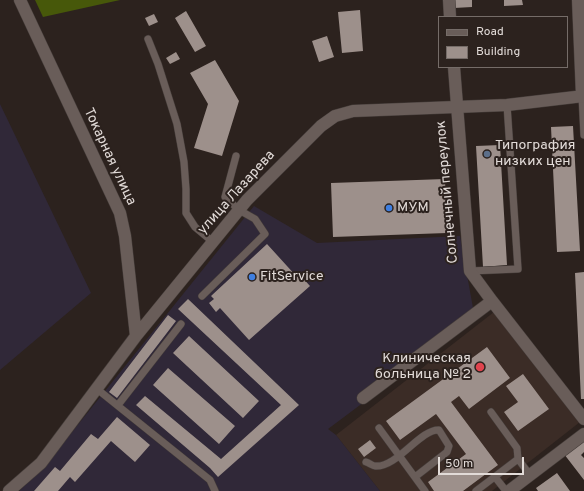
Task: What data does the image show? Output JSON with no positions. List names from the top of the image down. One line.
{"streets":{"street":["Токарная улица","Солнечный переулок","улица Лазарева"]},"crossings":[["Токарная улица","улица Лазарева"],["Солнечный переулок","улица Лазарева"]],"places":["Типография низких цен","МУМ","FitService","Клиническая больница № 2"],"legend":["Road","Building"],"scale_bar":"50 m"}
